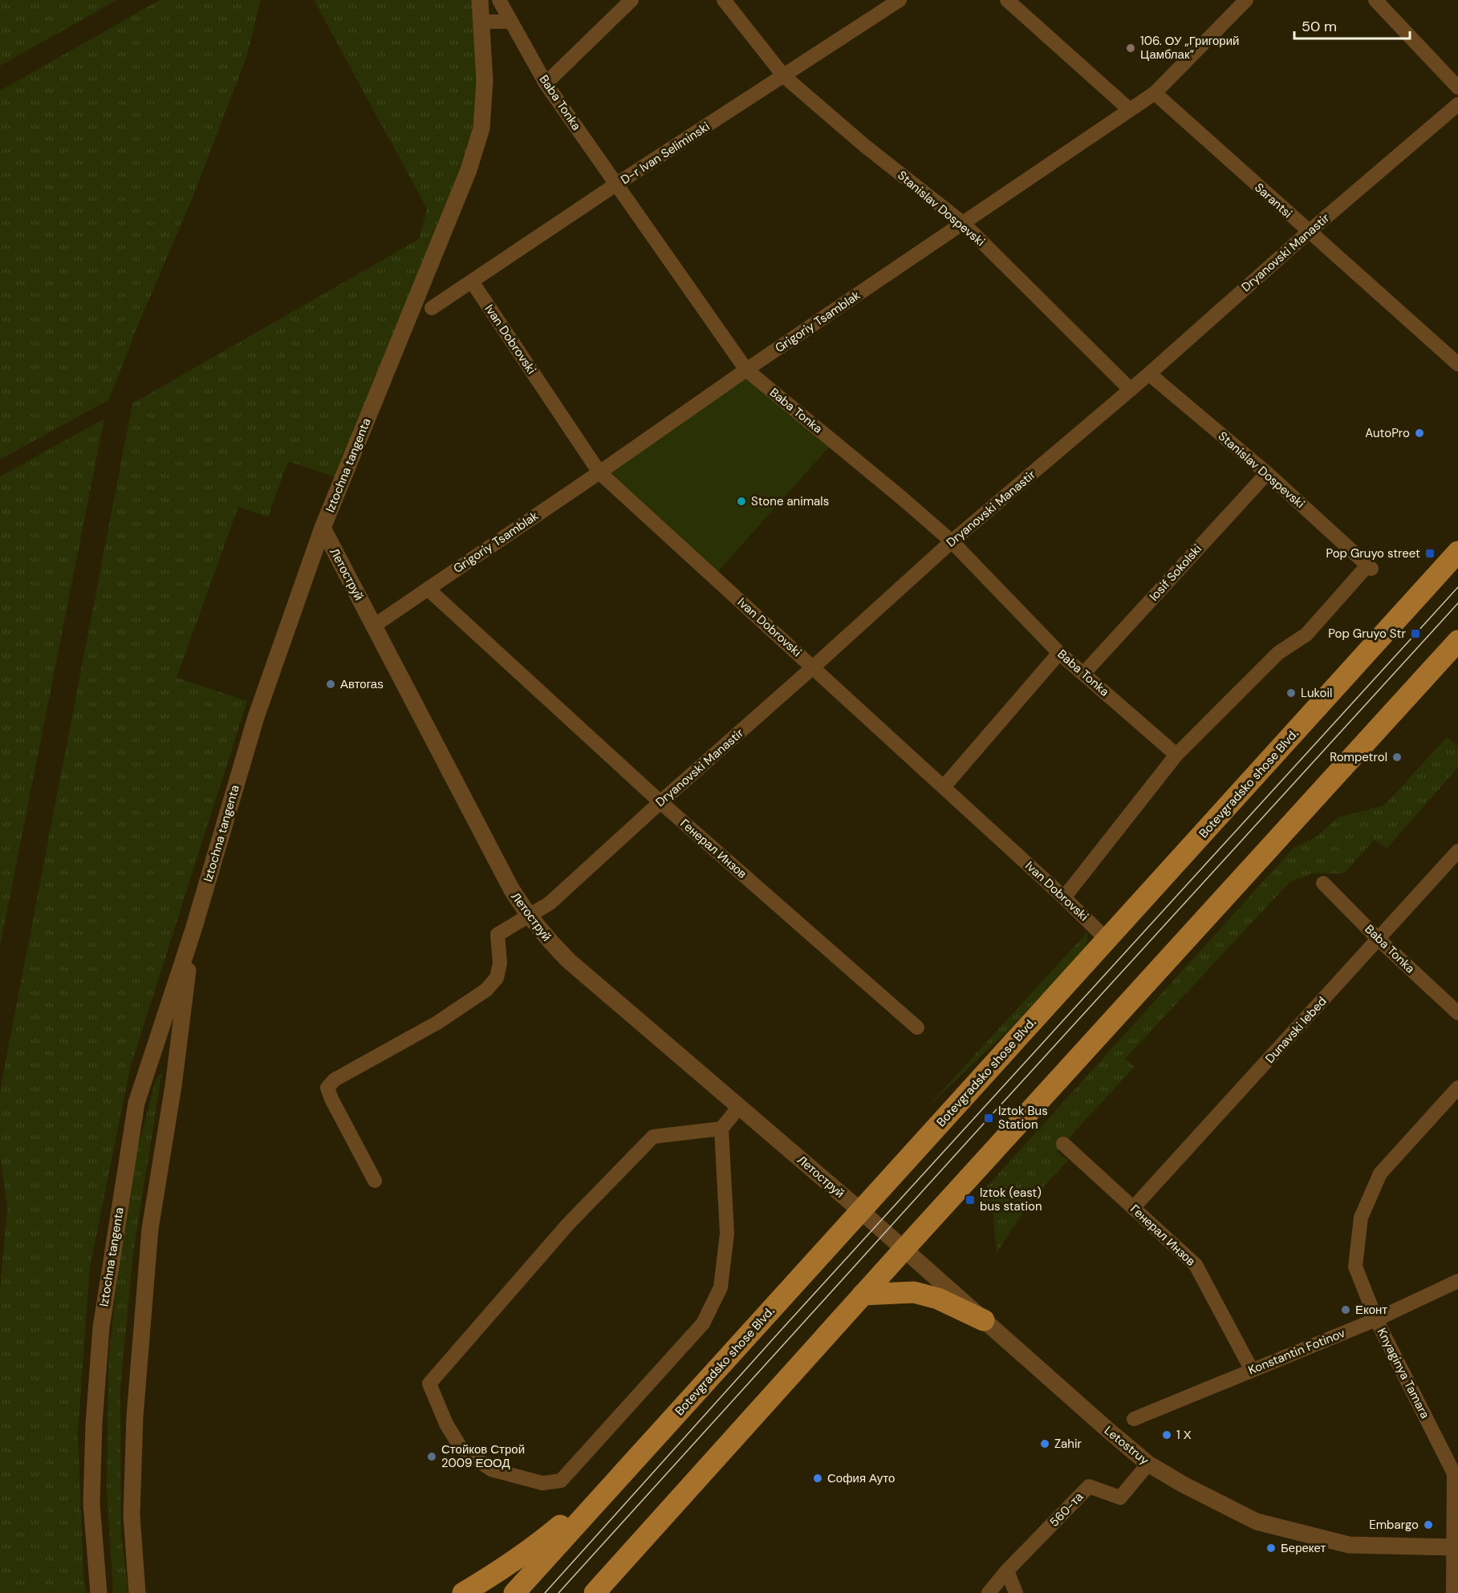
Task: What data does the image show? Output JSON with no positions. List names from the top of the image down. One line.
{"streets":{"main road":["Botevgradsko shose Blvd."],"street":["Baba Tonka","D-r Ivan Seliminski","Sarantsi","Stanislav Dospevski","Dryanovski Manastir","Grigoriy Tsamblak","Ivan Dobrovski","Iztochna tangenta","Iosif Sokolski","Летоструй","Генерал Инзов","Dunavski lebed","Konstantin Fotinov","Knyaginya Tamara","Letostruy","560-та"]},"crossings":[["Baba Tonka","D-r Ivan Seliminski"],["Baba Tonka","Stanislav Dospevski"],["Baba Tonka","Dryanovski Manastir"],["Baba Tonka","Grigoriy Tsamblak"],["Baba Tonka","Iosif Sokolski"],["Baba Tonka","Dunavski lebed"],["D-r Ivan Seliminski","Stanislav Dospevski"],["D-r Ivan Seliminski","Ivan Dobrovski"],["Sarantsi","Dryanovski Manastir"],["Sarantsi","Grigoriy Tsamblak"],["Stanislav Dospevski","Dryanovski Manastir"],["Stanislav Dospevski","Grigoriy Tsamblak"],["Stanislav Dospevski","Iosif Sokolski"],["Dryanovski Manastir","Ivan Dobrovski"],["Dryanovski Manastir","Летоструй"],["Dryanovski Manastir","Генерал Инзов"],["Grigoriy Tsamblak","Ivan Dobrovski"],["Grigoriy Tsamblak","Летоструй"],["Grigoriy Tsamblak","Генерал Инзов"],["Ivan Dobrovski","Botevgradsko shose Blvd."],["Iztochna tangenta","Летоструй"],["Летоструй","Botevgradsko shose Blvd."],["Летоструй","Letostruy"],["Botevgradsko shose Blvd.","Letostruy"],["Генерал Инзов","Dunavski lebed"],["Генерал Инзов","Konstantin Fotinov"],["Konstantin Fotinov","Knyaginya Tamara"],["Knyaginya Tamara","Letostruy"],["Letostruy","560-та"]],"places":{"other":["106. ОУ „Григорий Цамблак“","AutoPro","Stone animals","Автогаѕ","Lukoil","Rompetrol","Еконт","1 Х","Zahir","Стойков Строй 2009 ЕООД","София Ауто","Embargo","Берекет"],"transit":["Pop Gruyo street","Pop Gruyo Str","Iztok Bus Station","Iztok (east) bus station"]},"scale_bar":"50 m"}
